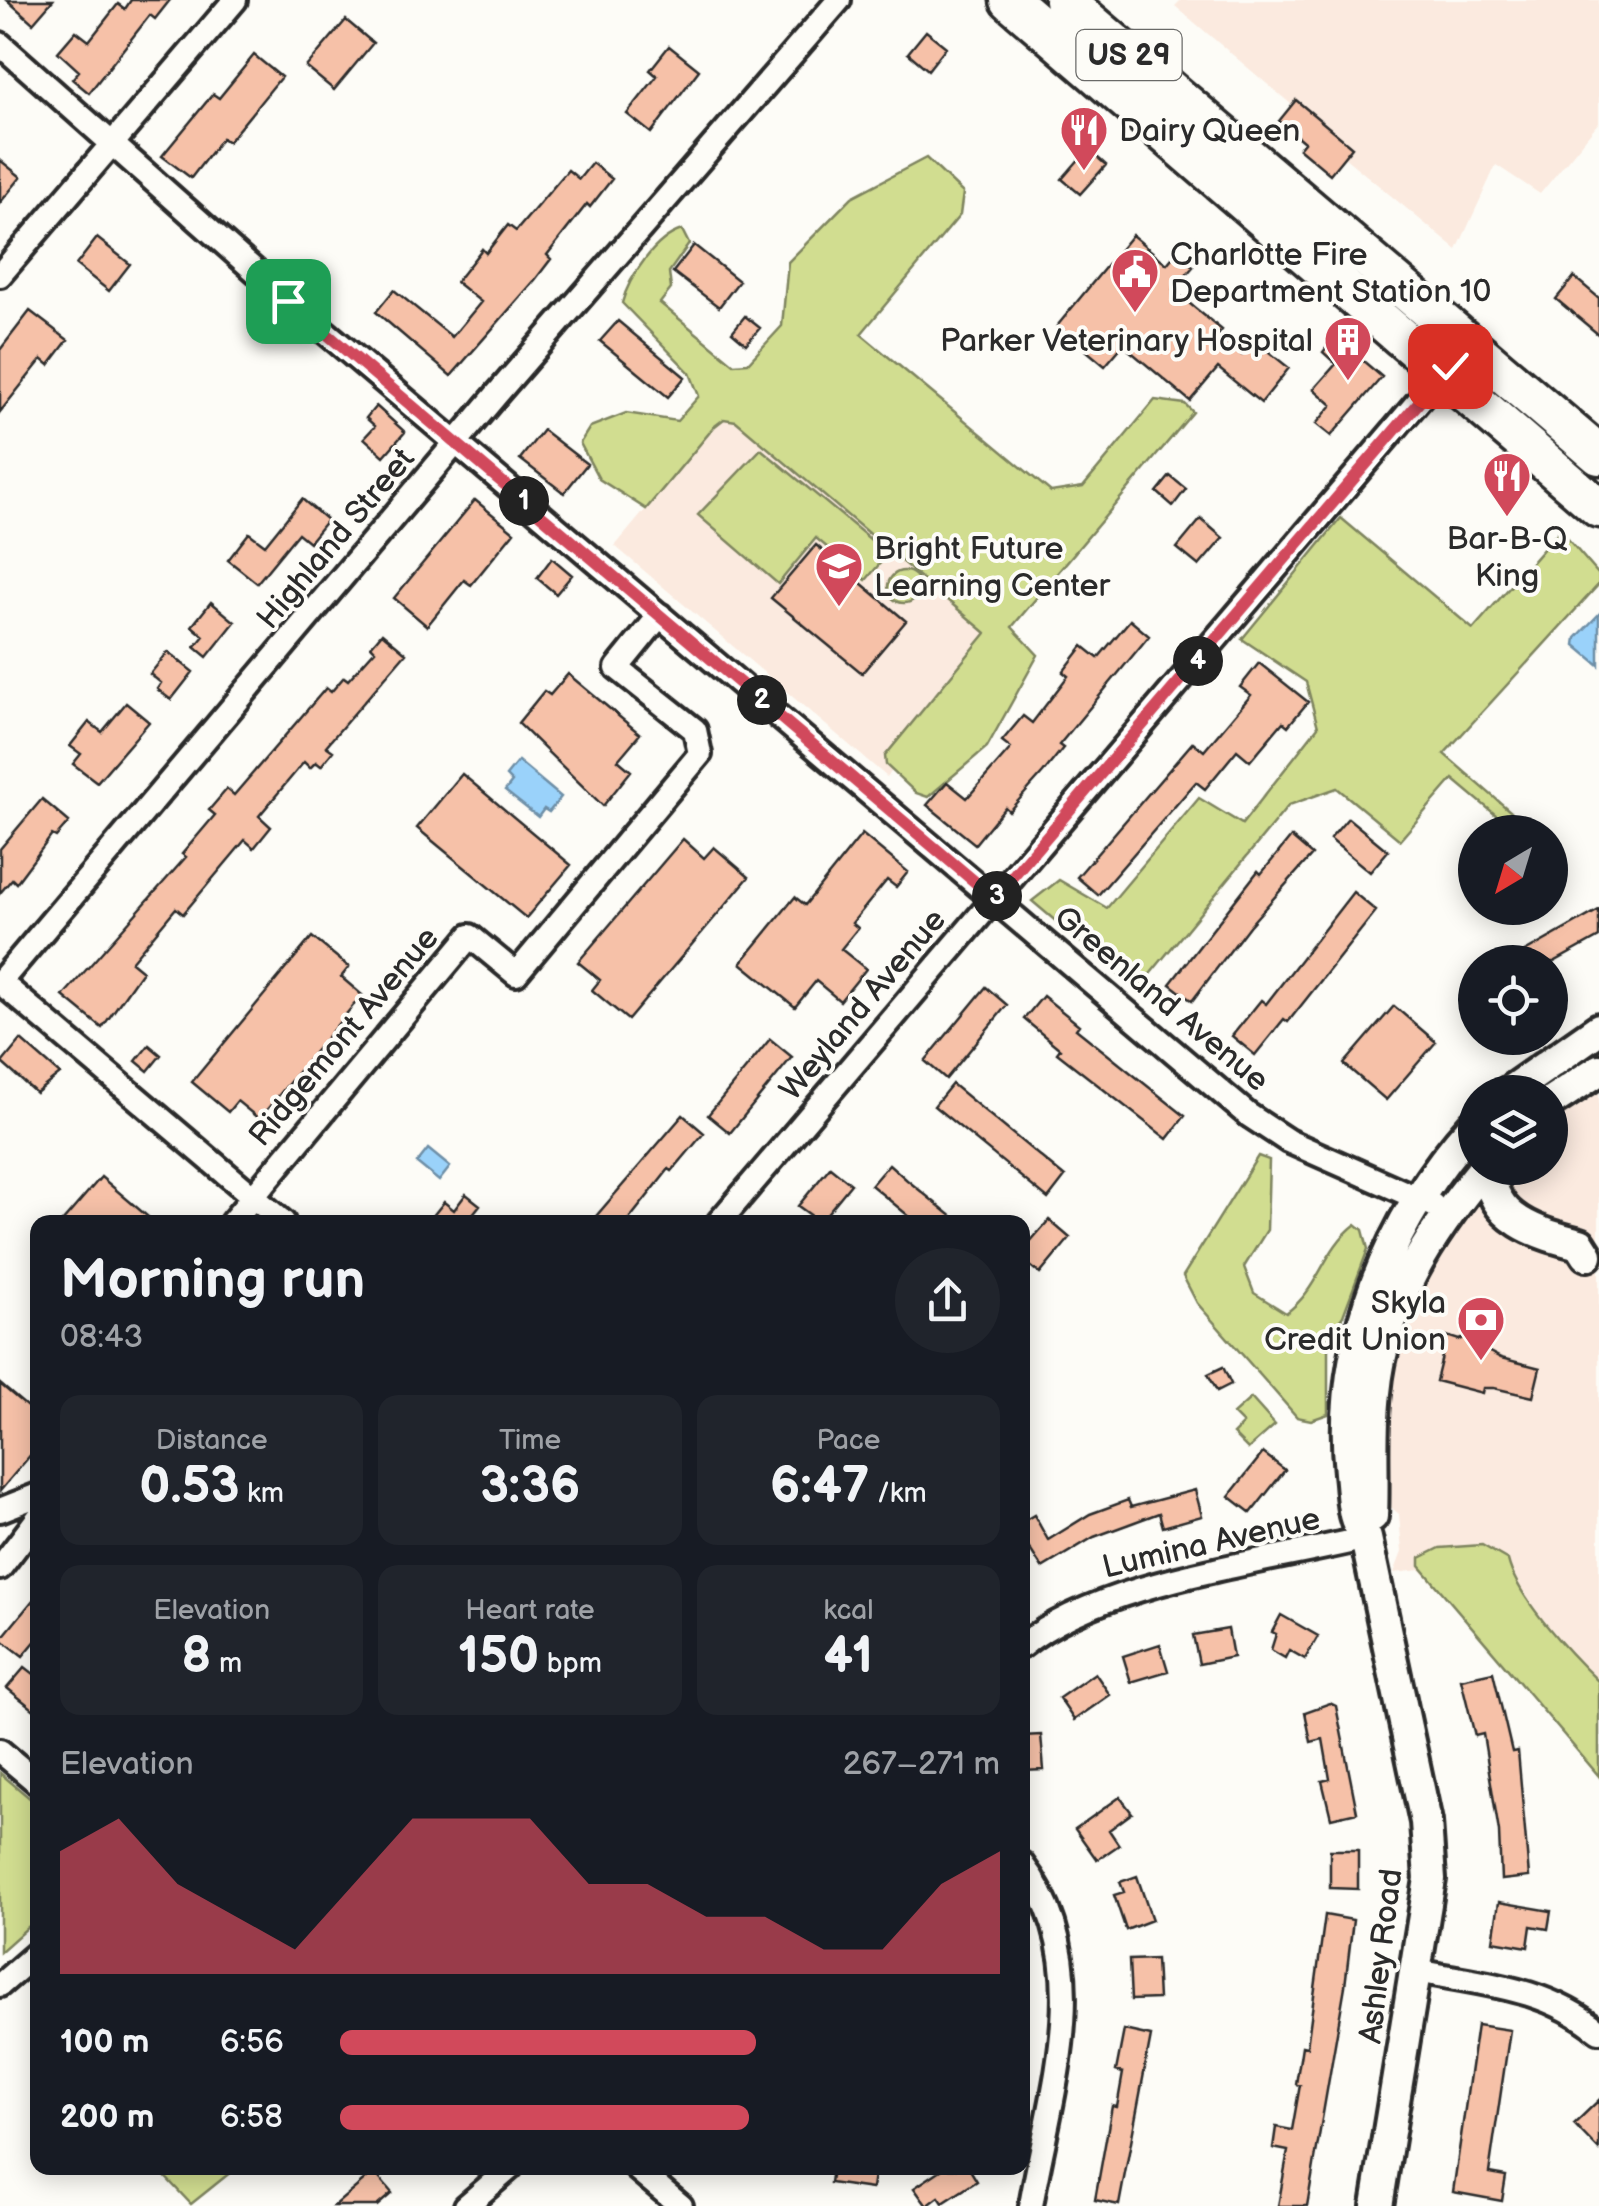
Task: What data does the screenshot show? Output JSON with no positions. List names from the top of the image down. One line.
{"streets":{"main road":["US 29"],"street":["Highland Street","Greenland Avenue","Weyland Avenue","Ridgemont Avenue","Lumina Avenue","Ashley Road"]},"crossings":[["US 29","Weyland Avenue"],["Highland Street","Greenland Avenue"],["Greenland Avenue","Weyland Avenue"],["Greenland Avenue","Ridgemont Avenue"],["Greenland Avenue","Ashley Road"],["Lumina Avenue","Ashley Road"]],"places":{"restaurant":["Dairy Queen","Bar-B-Q King"],"public building":["Charlotte Fire Department Station 10"],"building":["Parker Veterinary Hospital"],"school or university":["Bright Future Learning Center"],"bank":["Skyla Credit Union"]},"north":"bottom left","page":{"pins":["1","4","2","3"],"heading":["Morning run","08:43"],"stats":[["Distance","0.53 km"],["Time","3:36"],["Pace","6:47 /km"],["Elevation","8 m"],["Heart rate","150 bpm"],["kcal","41"]],"chart":["Elevation","267–271 m"],"list":[{"name":"100 m","note":"6:56"},{"name":"200 m","note":"6:58"}]}}
